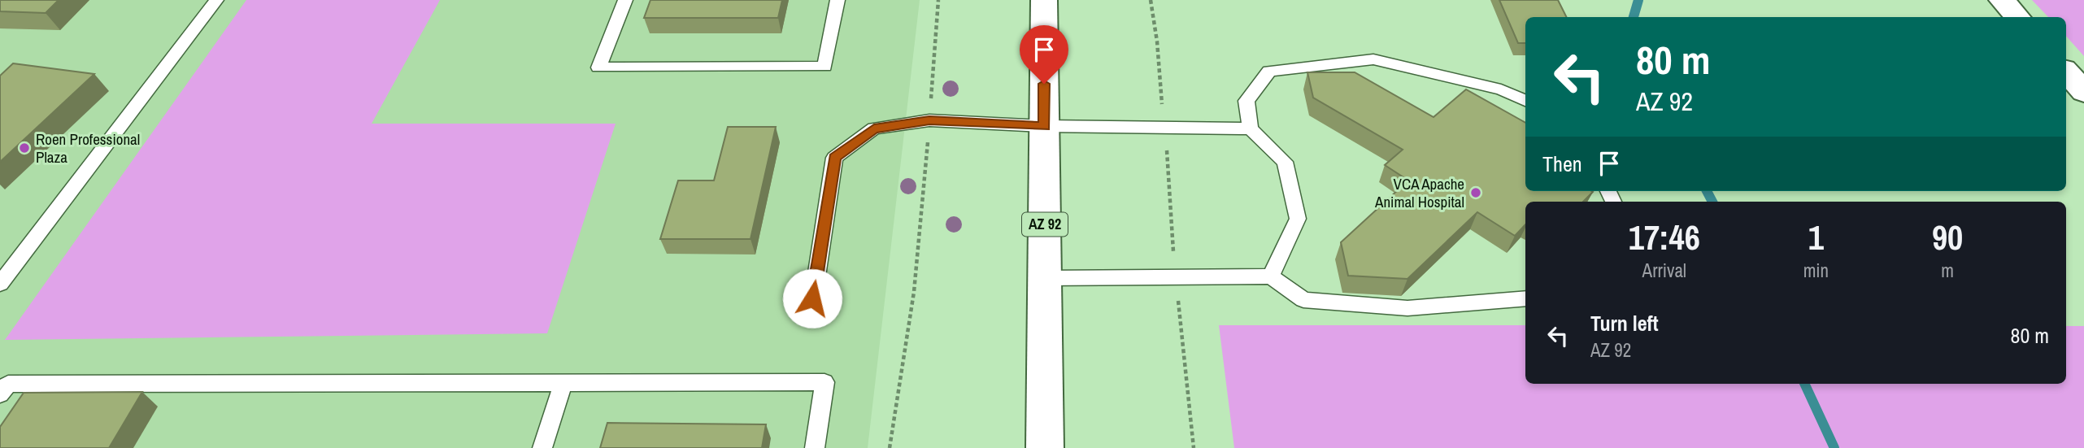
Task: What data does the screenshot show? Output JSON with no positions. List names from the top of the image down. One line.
{"streets":{"main road":["AZ 92"]},"places":["Roen Professional Plaza","VCA Apache Animal Hospital"],"page":{"turn":["80 m","AZ 92"],"then":"Then","eta":["17:46","Arrival","1","min","90","m"],"list":[{"name":"Turn left","note":"AZ 92","value":"80 m"}]}}
